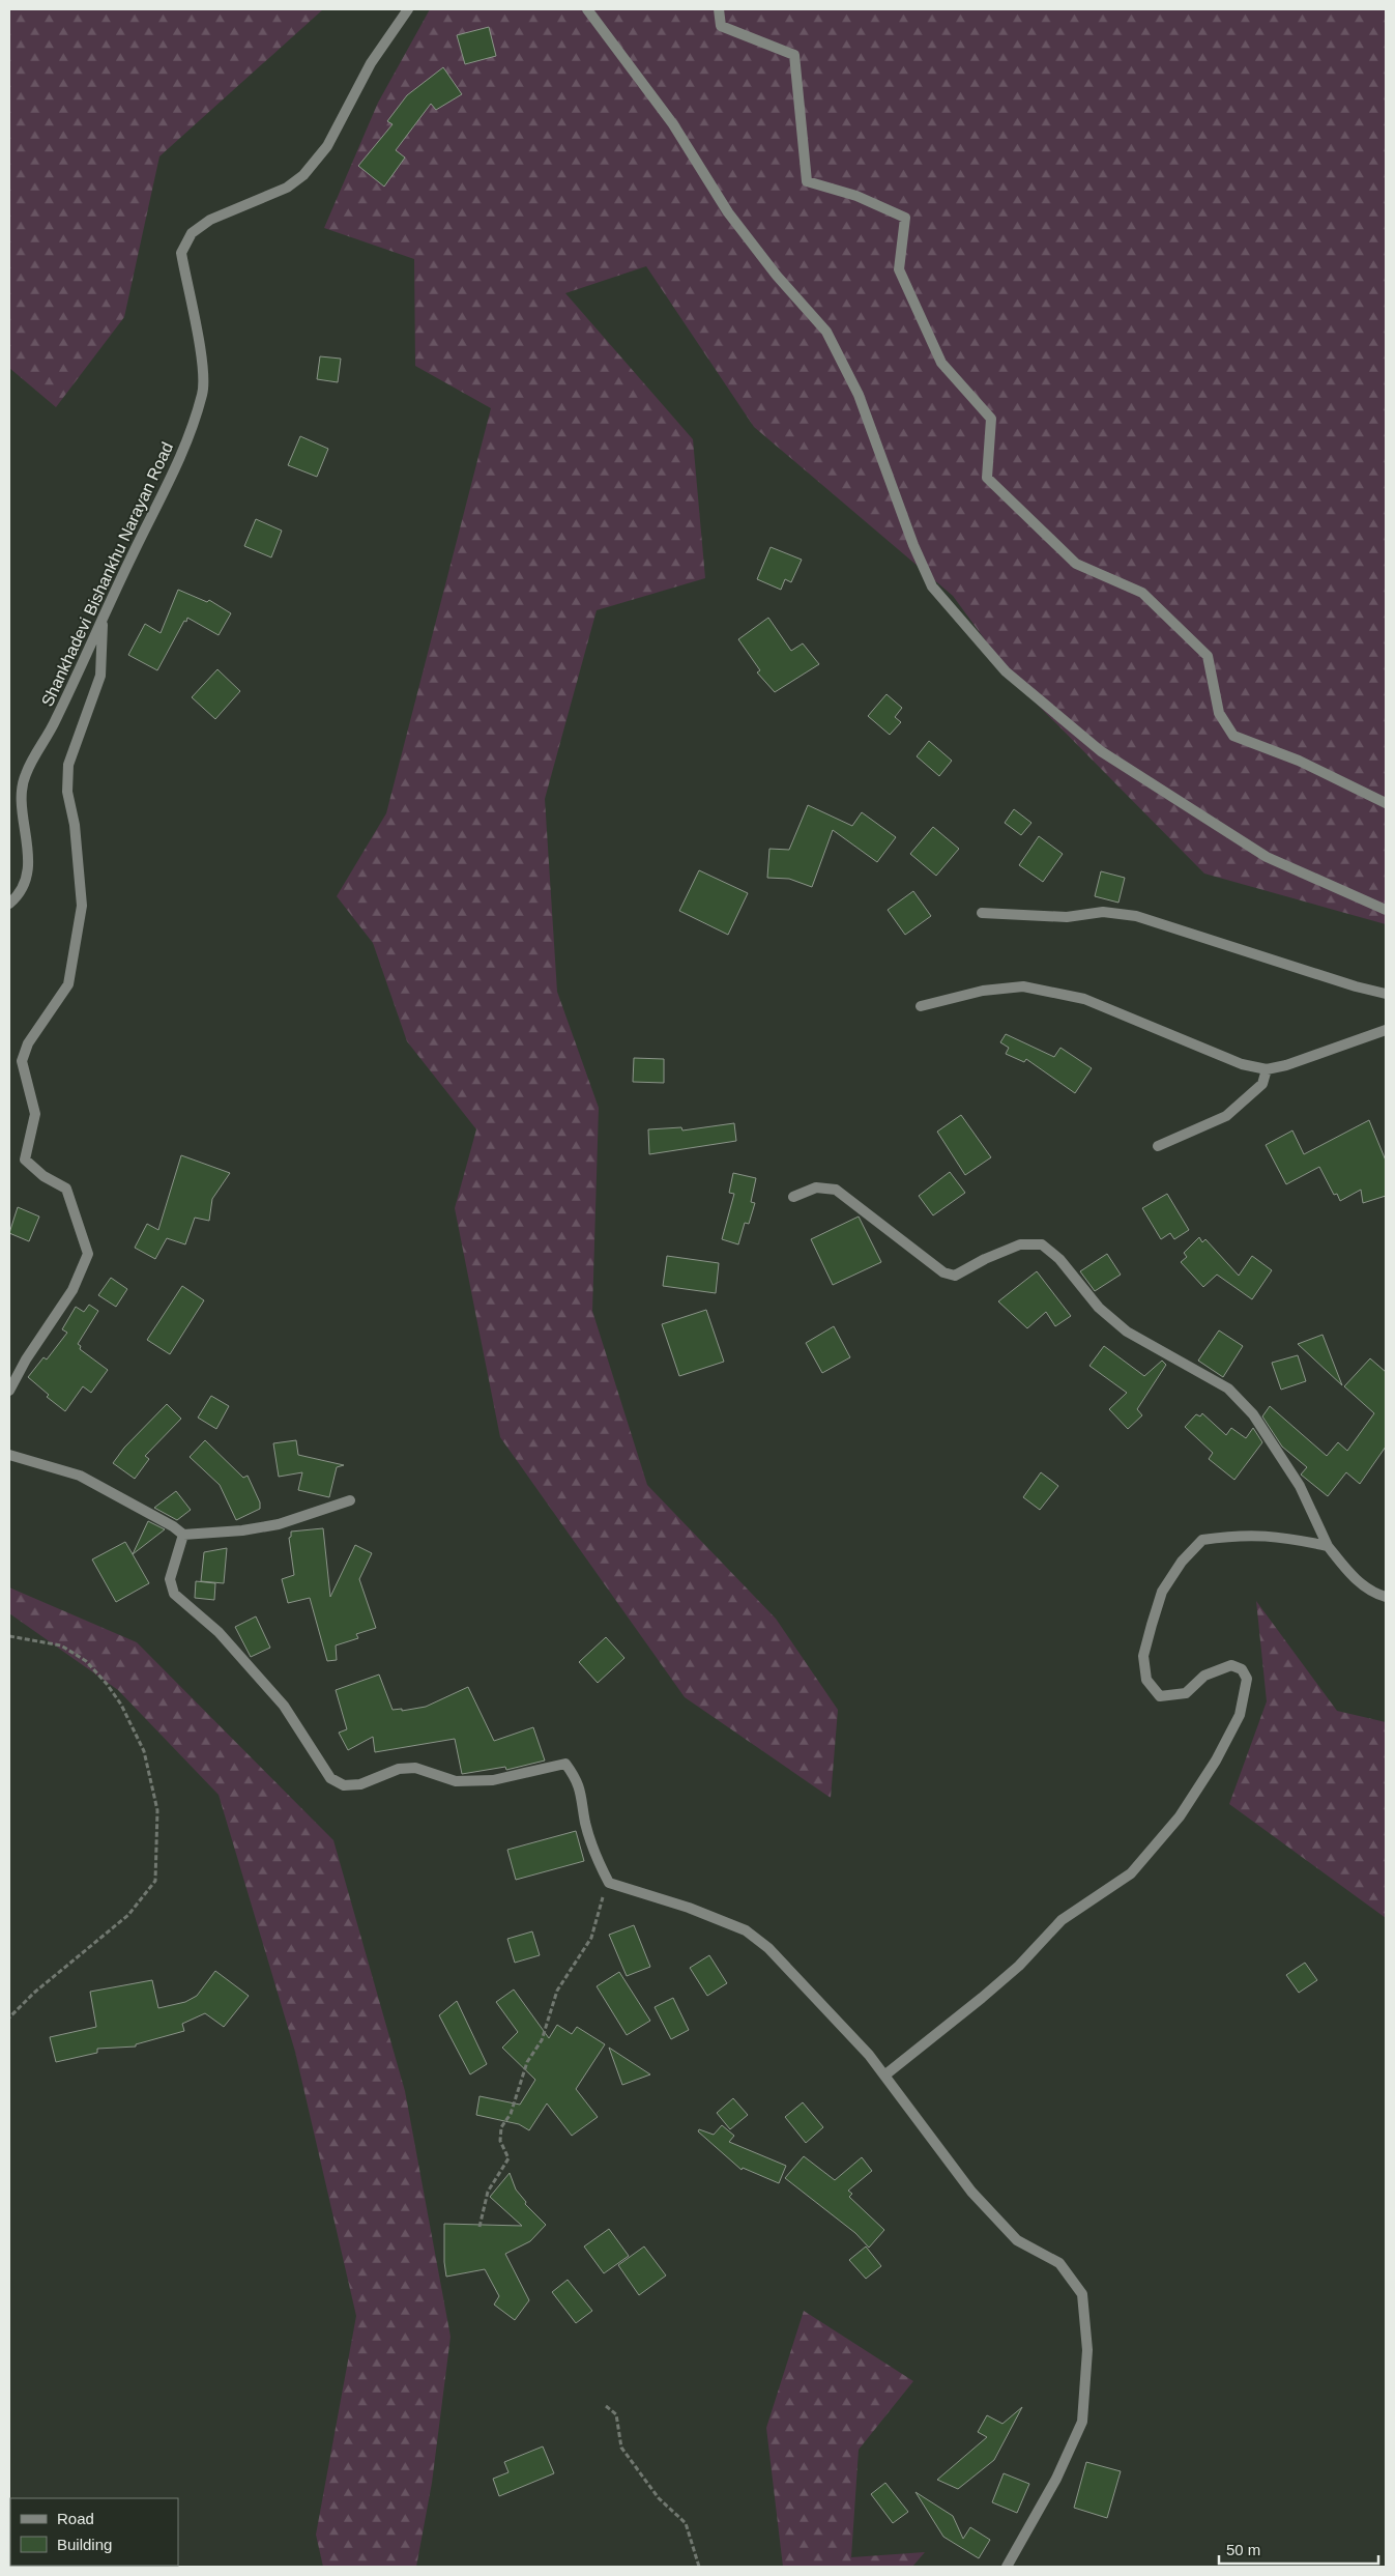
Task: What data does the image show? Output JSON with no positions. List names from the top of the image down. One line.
{"streets":{"street":["Shankhadevi Bishankhu Narayan Road"]},"legend":["Road","Building"],"scale_bar":"50 m"}
